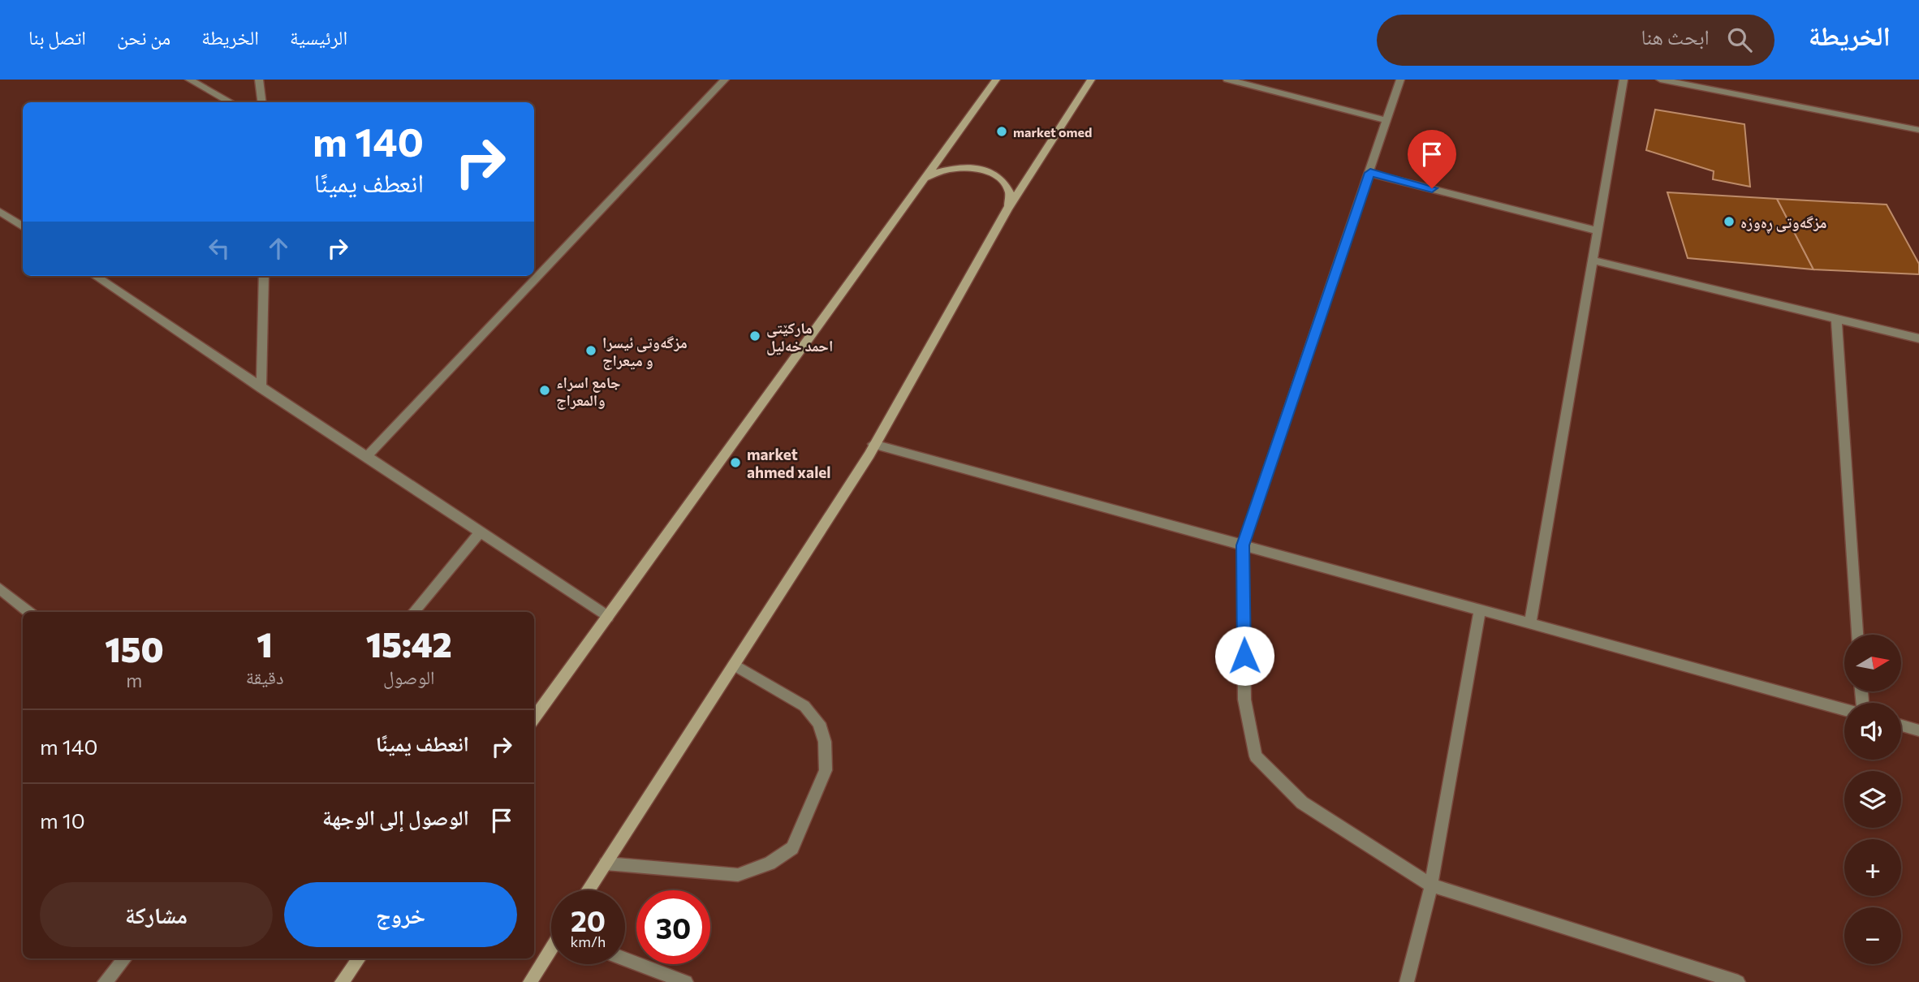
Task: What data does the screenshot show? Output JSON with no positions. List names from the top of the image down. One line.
{"places":["market omed","مزگەوتی ڕەوزە","مارکێتی احمد خەلیل","مزگەوتی ئیسرا و میعراج","جامع اسراء والمعراج","market ahmed xalel"],"north":"right","page":{"header":"الخريطة","search":"ابحث هنا","nav":["الرئيسية","الخريطة","من نحن","اتصل بنا"],"turn":["140 m","انعطف يمينًا"],"eta":["15:42","الوصول","1","دقيقة","150","m"],"map_buttons":["+","−"],"list":[{"name":"انعطف يمينًا","value":"140 m"},{"name":"الوصول إلى الوجهة","value":"10 m"}],"buttons":["خروج","مشاركة"],"speed":"20 km/h","limit":"30"}}
